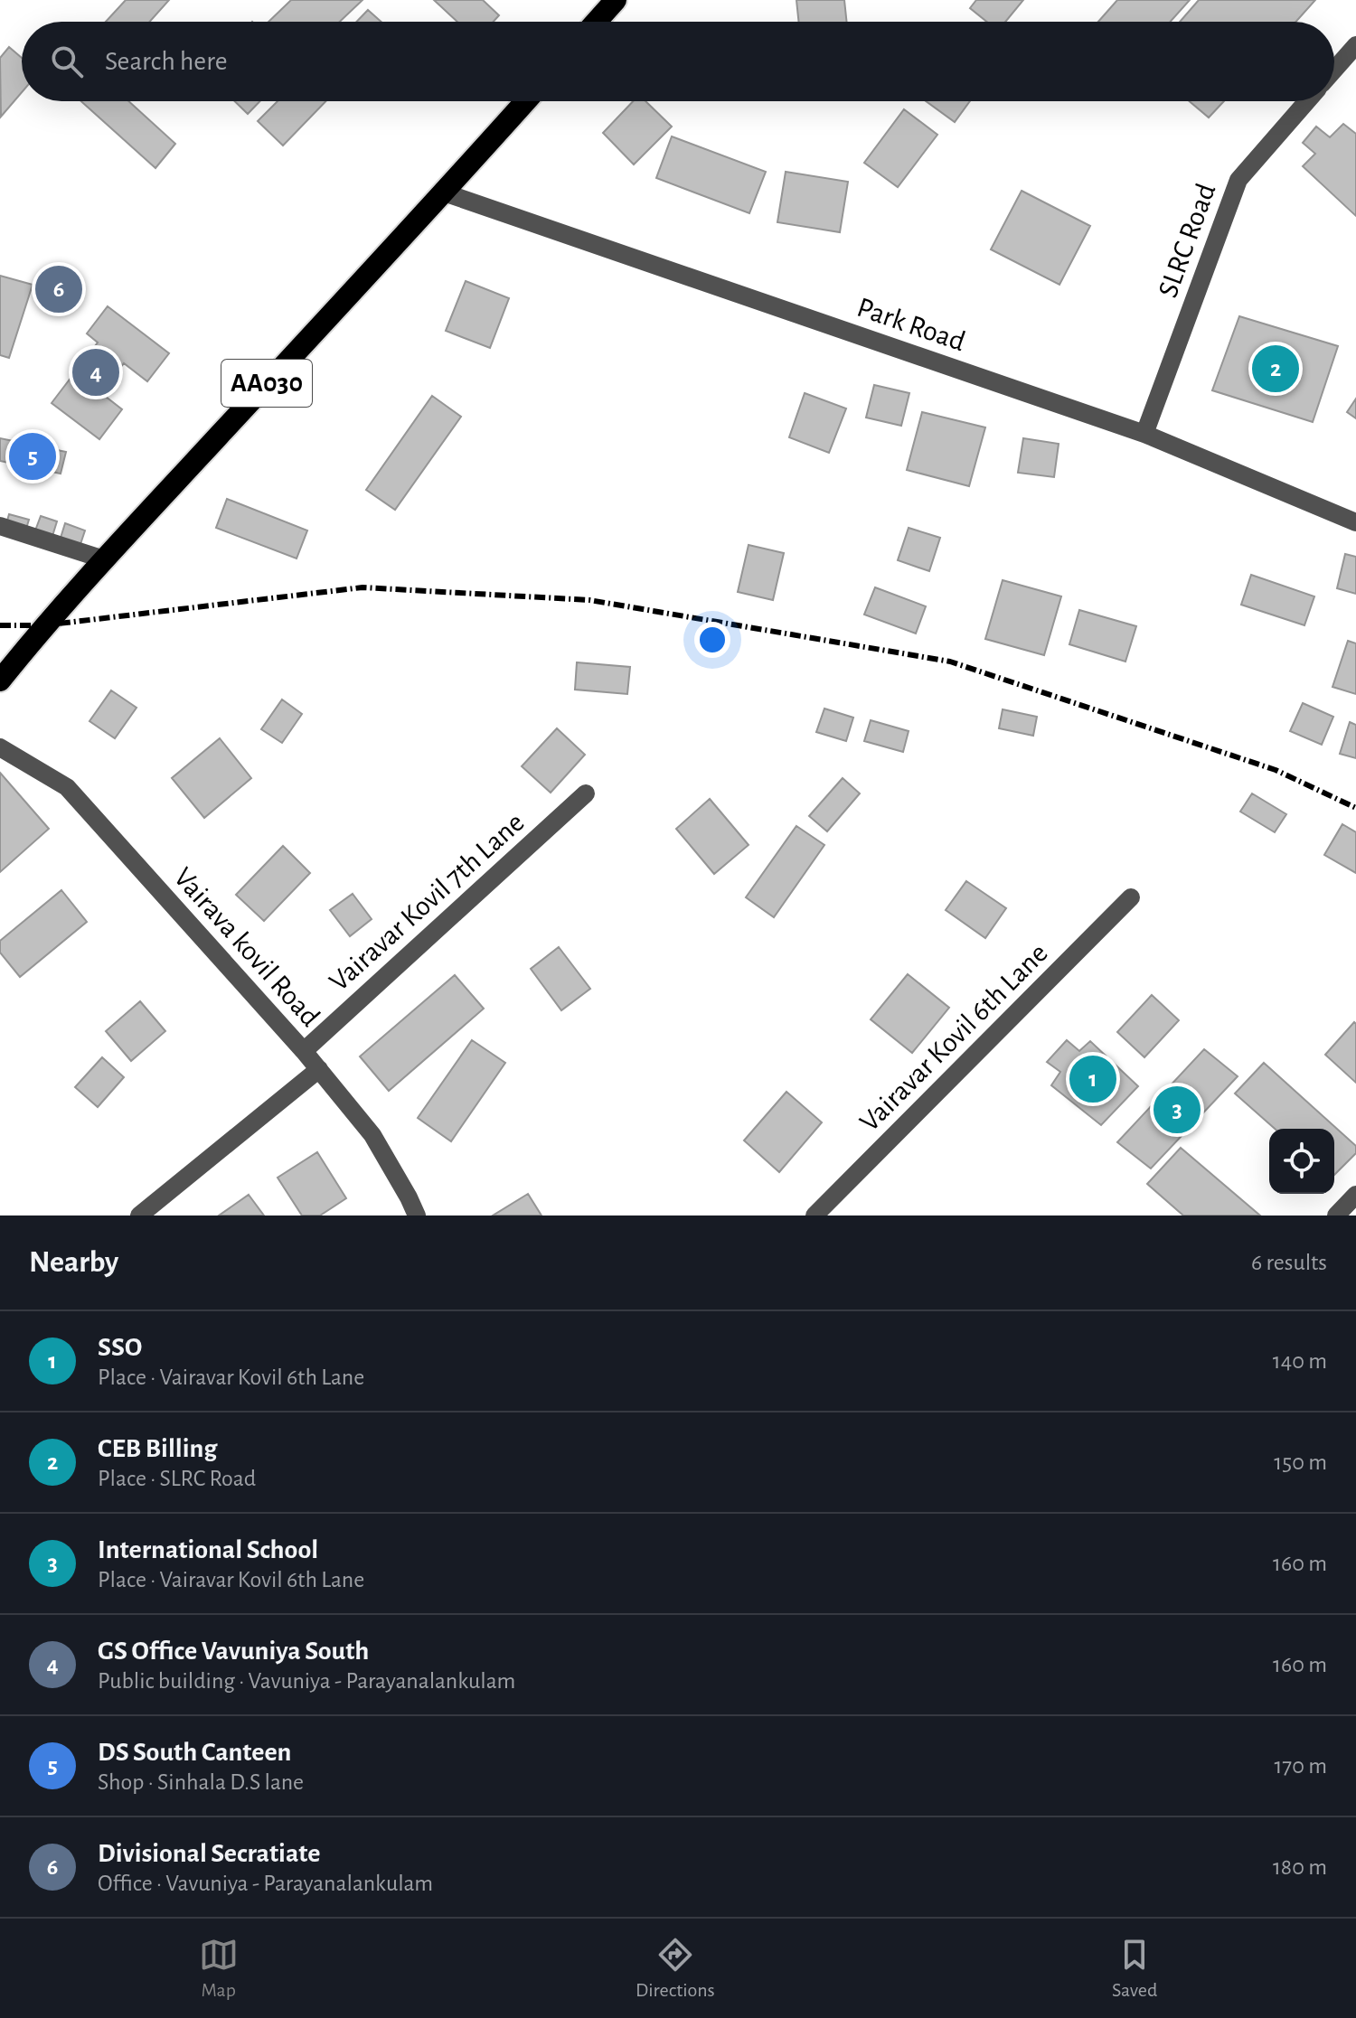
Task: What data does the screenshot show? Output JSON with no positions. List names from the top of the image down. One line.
{"streets":{"highway":["AA030"],"street":["SLRC Road","Park Road","Vairavar Kovil 7th Lane","Vairava kovil Road","Vairavar Kovil 6th Lane"]},"crossings":[["SLRC Road","Park Road"],["Park Road","AA030"],["Vairavar Kovil 7th Lane","Vairava kovil Road"]],"page":{"search":"Search here","pins":["6","2","4","5","1","3"],"heading":["Nearby","6 results"],"list":[{"mark":"1","name":"SSO","note":"Place · Vairavar Kovil 6th Lane","value":"140 m"},{"mark":"2","name":"CEB Billing","note":"Place · SLRC Road","value":"150 m"},{"mark":"3","name":"International School","note":"Place · Vairavar Kovil 6th Lane","value":"160 m"},{"mark":"4","name":"GS Office Vavuniya South","note":"Public building · Vavuniya - Parayanalankulam","value":"160 m"},{"mark":"5","name":"DS South Canteen","note":"Shop · Sinhala D.S lane","value":"170 m"},{"mark":"6","name":"Divisional Secratiate","note":"Office · Vavuniya - Parayanalankulam","value":"180 m"}],"nav":["Map","Directions","Saved"]}}
